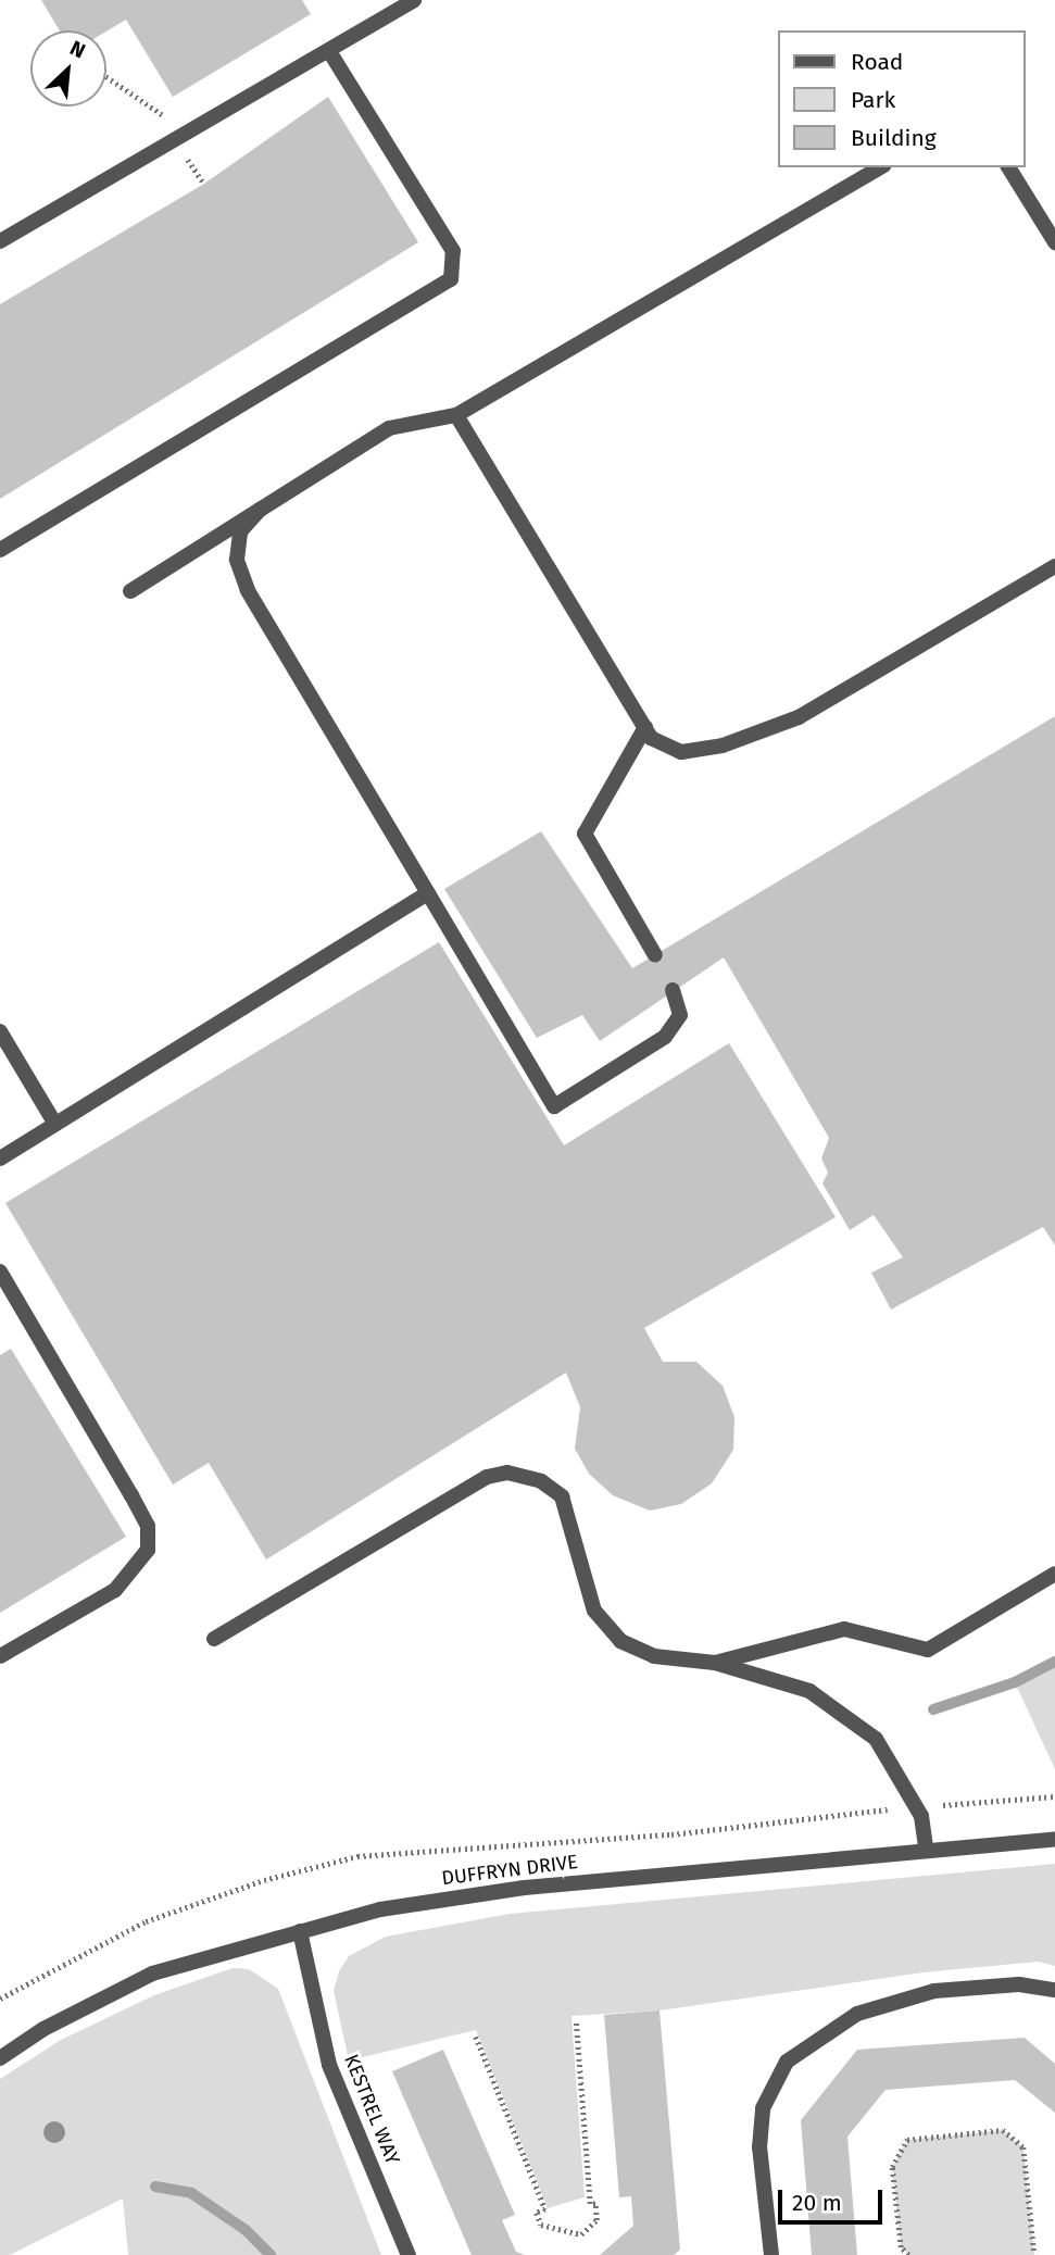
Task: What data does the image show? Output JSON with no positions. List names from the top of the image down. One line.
{"streets":{"street":["DUFFRYN DRIVE","KESTREL WAY"]},"crossings":[["DUFFRYN DRIVE","KESTREL WAY"]],"legend":["Road","Park","Building"],"scale_bar":"20 m","north":"top right"}
